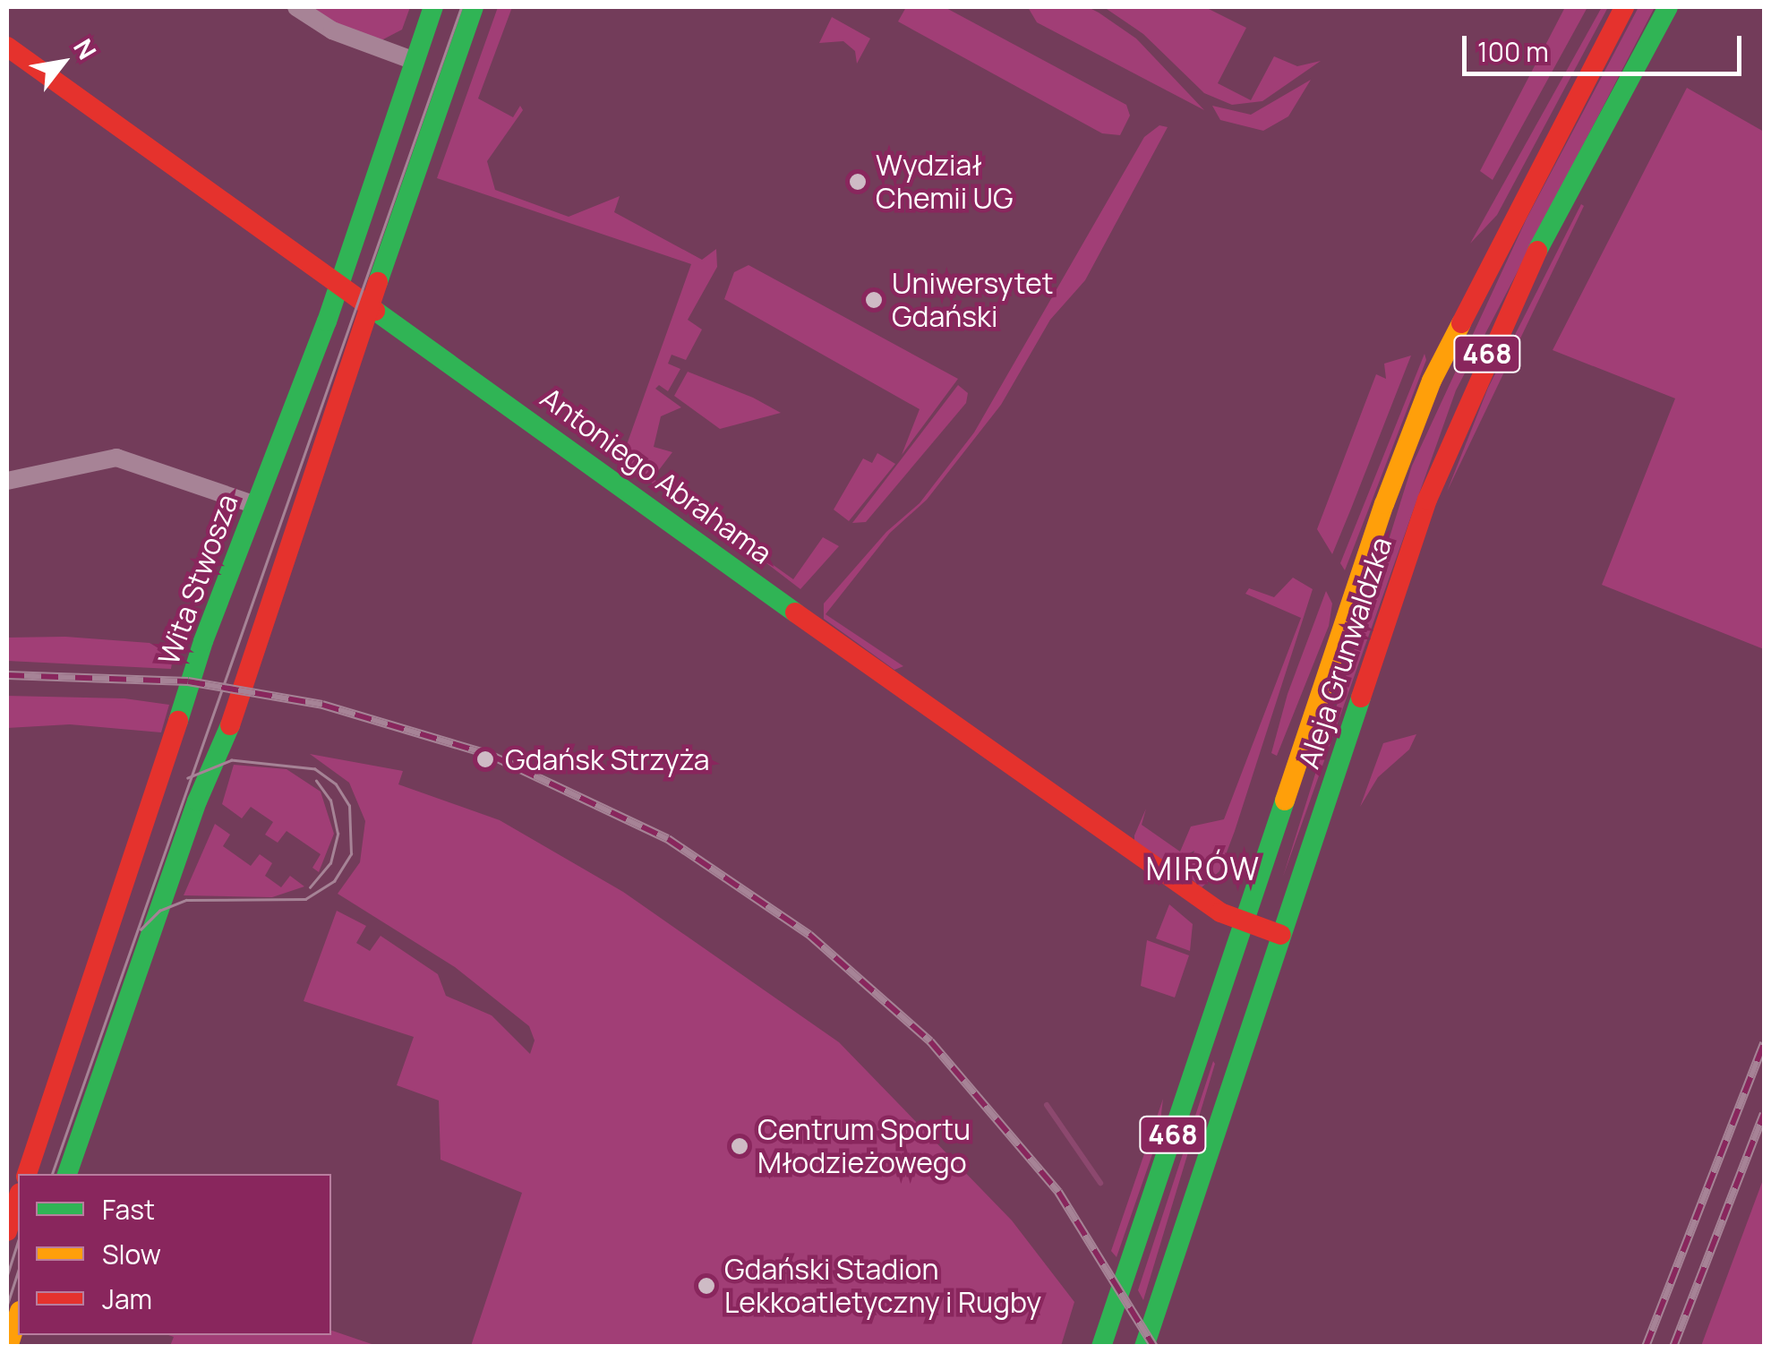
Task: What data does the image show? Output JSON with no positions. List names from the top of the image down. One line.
{"streets":{"street":["468","Antoniego Abrahama","Wita Stwosza","Aleja Grunwaldzka"]},"crossings":[["Antoniego Abrahama","Wita Stwosza"],["Antoniego Abrahama","Aleja Grunwaldzka"]],"districts":["MIRÓW"],"places":["Wydział Chemii UG","Uniwersytet Gdański","Gdańsk Strzyża","Centrum Sportu Młodzieżowego","Gdański Stadion Lekkoatletyczny i Rugby"],"legend":["Fast","Slow","Jam"],"scale_bar":"100 m","north":"top right"}
